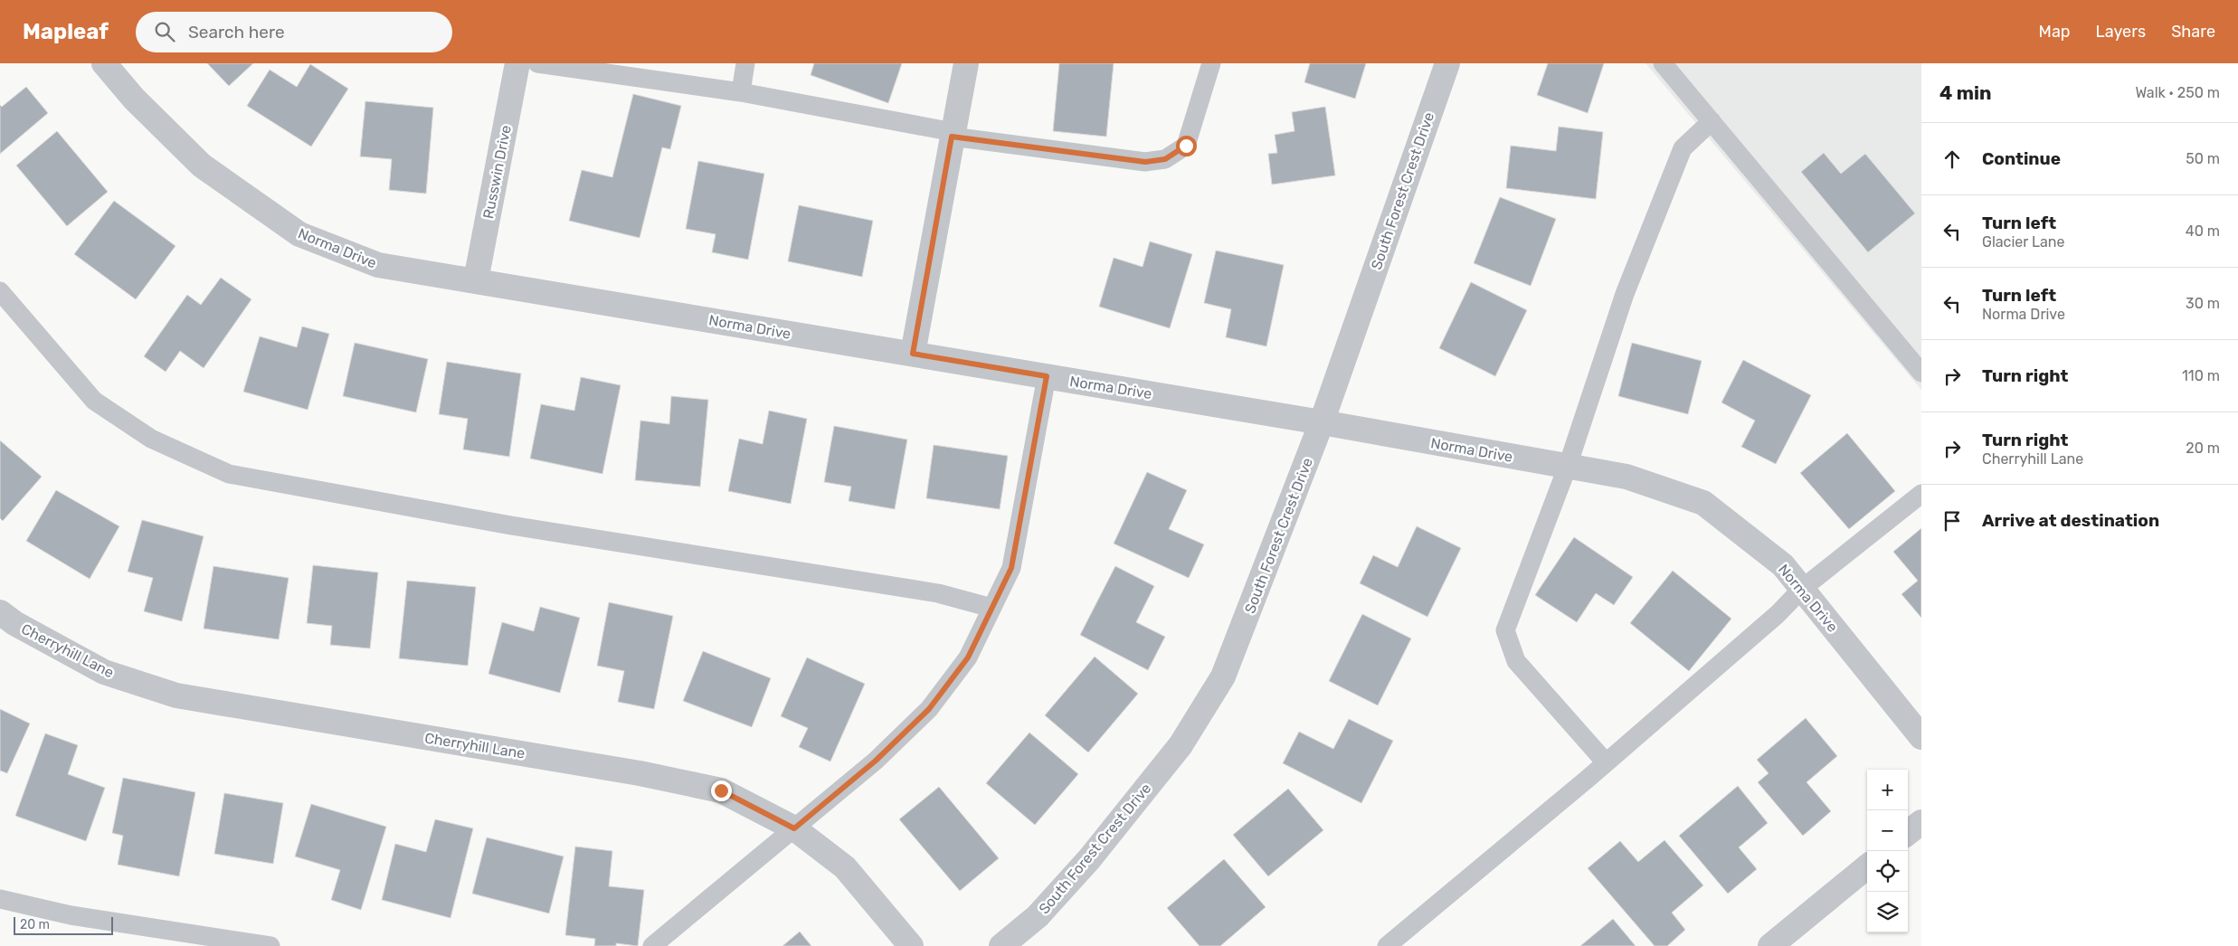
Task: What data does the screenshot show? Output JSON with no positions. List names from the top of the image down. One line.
{"streets":{"street":["Russwin Drive","South Forest Crest Drive","Norma Drive","Cherryhill Lane"]},"crossings":[["Russwin Drive","Norma Drive"],["South Forest Crest Drive","Norma Drive"]],"scale_bar":"20 m","page":{"header":"Mapleaf","search":"Search here","nav":["Map","Layers","Share"],"heading":["4 min","Walk · 250 m"],"list":[["Continue","50 m"],["Turn left","Glacier Lane","40 m"],["Turn left","Norma Drive","30 m"],["Turn right","110 m"],["Turn right","Cherryhill Lane","20 m"],"Arrive at destination"],"map_buttons":["+","−"],"scale":"20 m"}}
